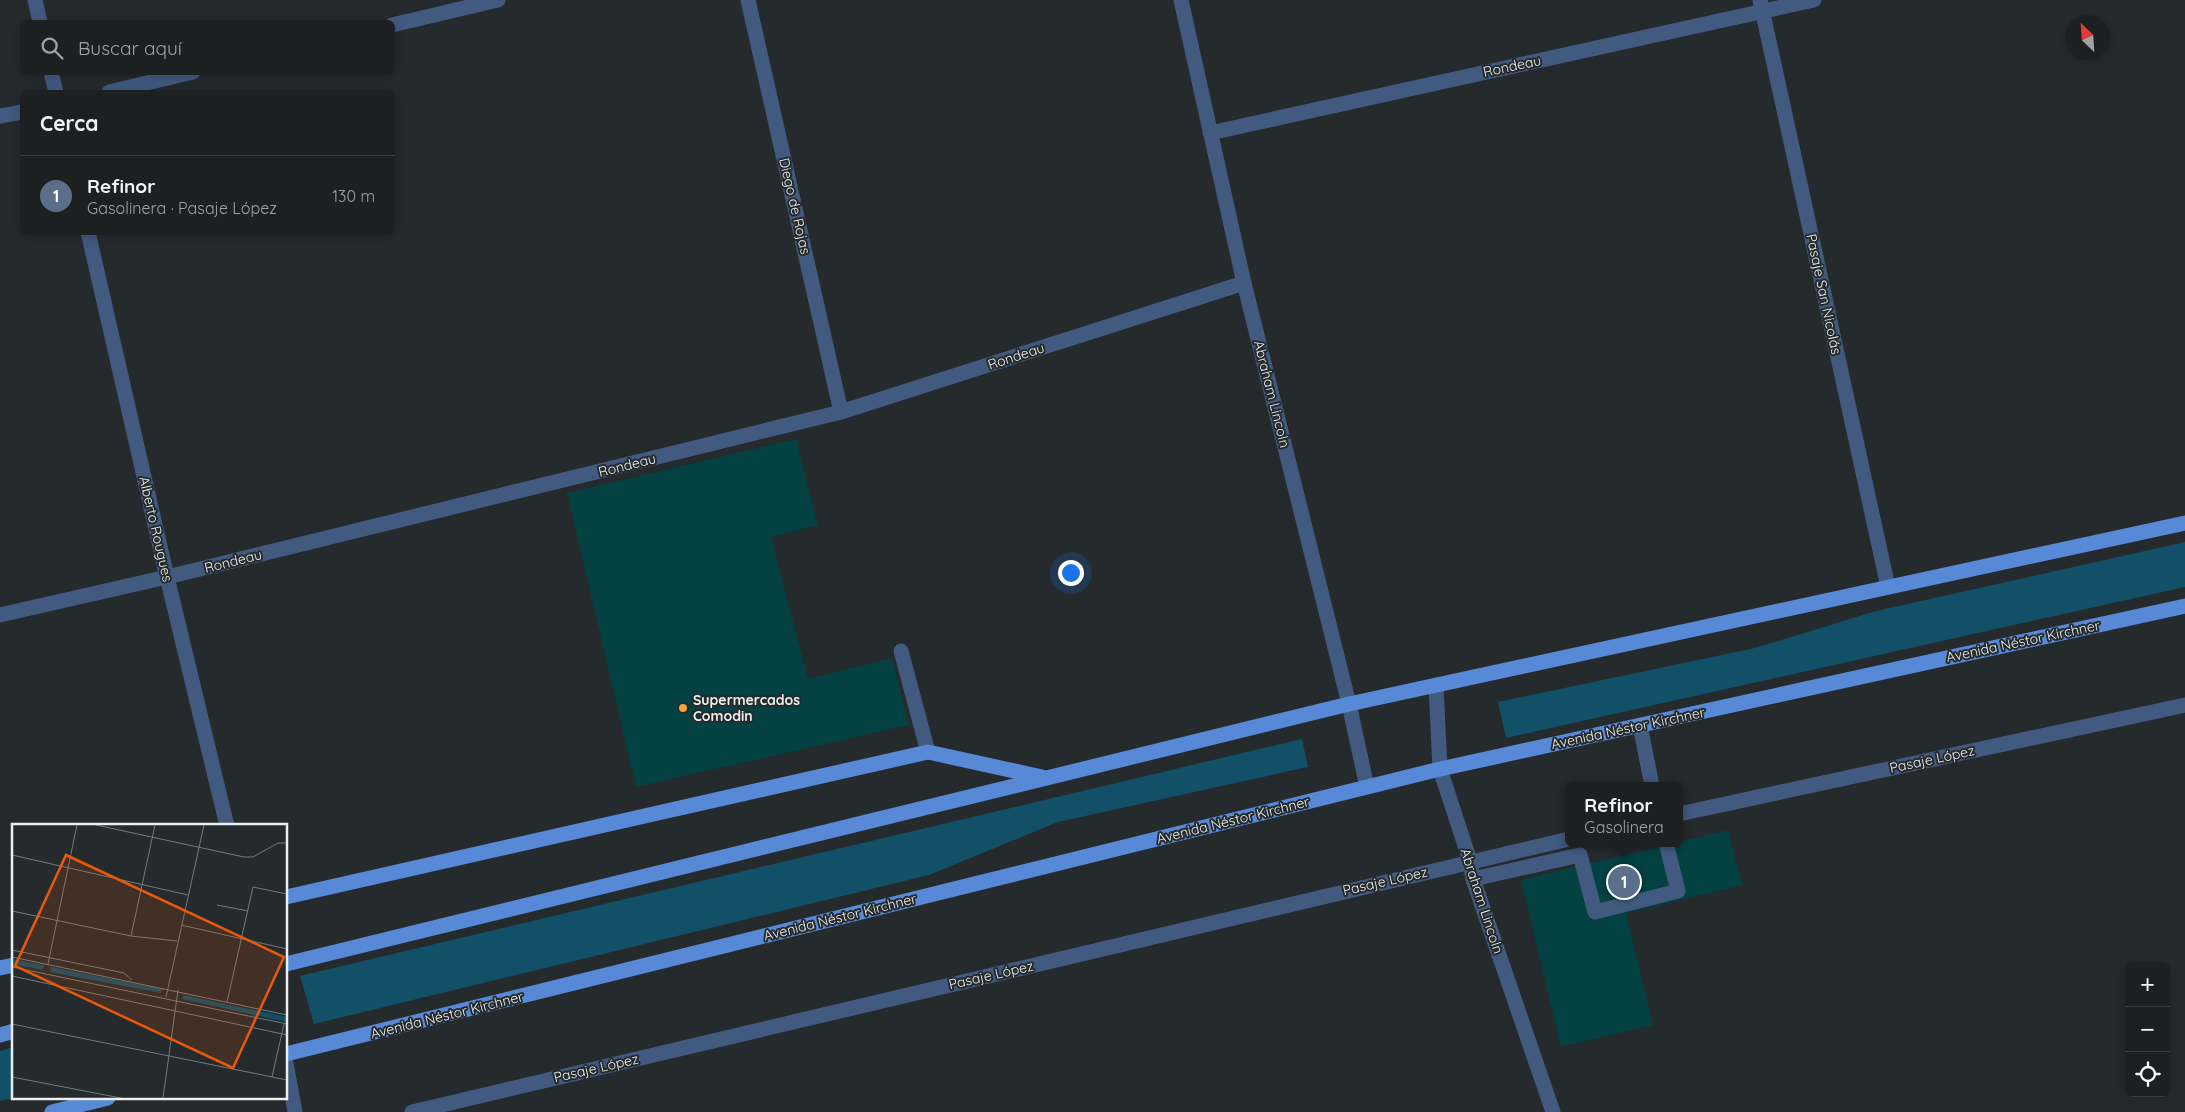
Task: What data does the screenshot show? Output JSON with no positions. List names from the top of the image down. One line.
{"streets":{"main road":["Avenida Néstor Kirchner"],"street":["Rondeau","Diego de Rojas","Pasaje San Nicolás","Abraham Lincoln","Alberto Rougues","Pasaje López"]},"crossings":[["Rondeau","Diego de Rojas"],["Rondeau","Pasaje San Nicolás"],["Rondeau","Abraham Lincoln"],["Rondeau","Alberto Rougues"],["Abraham Lincoln","Avenida Néstor Kirchner"],["Abraham Lincoln","Pasaje López"]],"places":["Supermercados Comodin"],"north":"top left","page":{"search":"Buscar aquí","heading":"Cerca","list":[{"mark":"1","name":"Refinor","note":"Gasolinera · Pasaje López","value":"130 m"}],"popup":["Refinor","Gasolinera"],"pins":"1","map_buttons":["+","−"]}}
